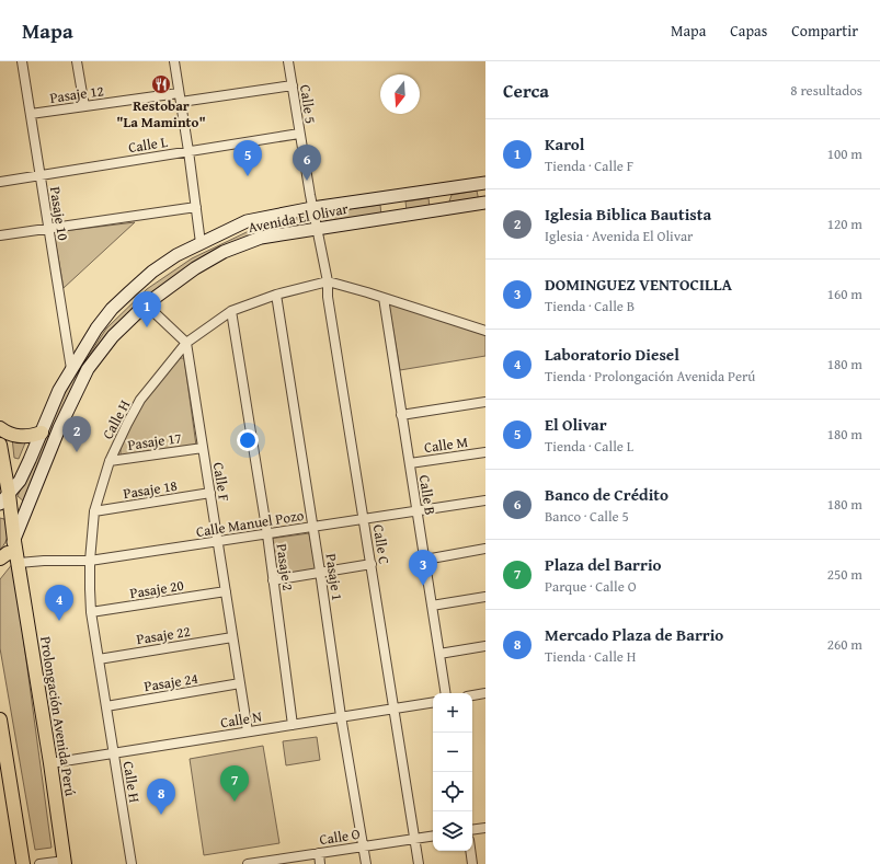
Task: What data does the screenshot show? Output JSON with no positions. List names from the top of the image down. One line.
{"streets":{"main road":["Avenida El Olivar","Prolongación Avenida Perú"],"street":["Pasaje 12","Calle 5","Calle L","Pasaje 10","Calle H","Pasaje 17","Calle M","Calle F","Pasaje 18","Calle B","Calle Manuel Pozo","Calle C","Pasaje 2","Pasaje 1","Pasaje 20","Pasaje 22","Pasaje 24","Calle N","Calle O"]},"crossings":[["Pasaje 12","Pasaje 10"],["Calle 5","Calle L"],["Calle 5","Avenida El Olivar"],["Calle 5","Calle C"],["Calle L","Pasaje 10"],["Pasaje 10","Avenida El Olivar"],["Avenida El Olivar","Calle C"],["Avenida El Olivar","Prolongación Avenida Perú"],["Calle H","Pasaje 17"],["Calle H","Calle F"],["Calle H","Pasaje 18"],["Calle H","Calle B"],["Calle H","Calle Manuel Pozo"],["Calle H","Calle C"],["Calle H","Pasaje 2"],["Calle H","Pasaje 1"],["Calle H","Pasaje 20"],["Calle H","Pasaje 22"],["Calle H","Pasaje 24"],["Calle H","Calle N"],["Pasaje 17","Calle F"],["Calle M","Calle B"],["Calle F","Pasaje 18"],["Calle F","Calle Manuel Pozo"],["Calle F","Pasaje 20"],["Calle F","Pasaje 22"],["Calle F","Pasaje 24"],["Calle F","Calle N"],["Calle B","Calle Manuel Pozo"],["Calle Manuel Pozo","Calle C"],["Calle Manuel Pozo","Pasaje 2"],["Calle Manuel Pozo","Pasaje 1"],["Calle Manuel Pozo","Prolongación Avenida Perú"],["Calle C","Calle N"],["Calle C","Calle O"],["Pasaje 2","Calle N"],["Pasaje 1","Calle N"],["Pasaje 1","Calle O"],["Prolongación Avenida Perú","Calle N"]],"places":{"restaurant":["Restobar \"La Maminto\""]},"north":"bottom","page":{"header":"Mapa","nav":["Mapa","Capas","Compartir"],"heading":["Cerca","8 resultados"],"list":[{"mark":"1","name":"Karol","note":"Tienda · Calle F","value":"100 m"},{"mark":"2","name":"Iglesia Biblica Bautista","note":"Iglesia · Avenida El Olivar","value":"120 m"},{"mark":"3","name":"DOMINGUEZ VENTOCILLA","note":"Tienda · Calle B","value":"160 m"},{"mark":"4","name":"Laboratorio Diesel","note":"Tienda · Prolongación Avenida Perú","value":"180 m"},{"mark":"5","name":"El Olivar","note":"Tienda · Calle L","value":"180 m"},{"mark":"6","name":"Banco de Crédito","note":"Banco · Calle 5","value":"180 m"},{"mark":"7","name":"Plaza del Barrio","note":"Parque · Calle O","value":"250 m"},{"mark":"8","name":"Mercado Plaza de Barrio","note":"Tienda · Calle H","value":"260 m"}],"pins":["5","6","1","2","3","4","7","8"],"map_buttons":["+","−"]}}
